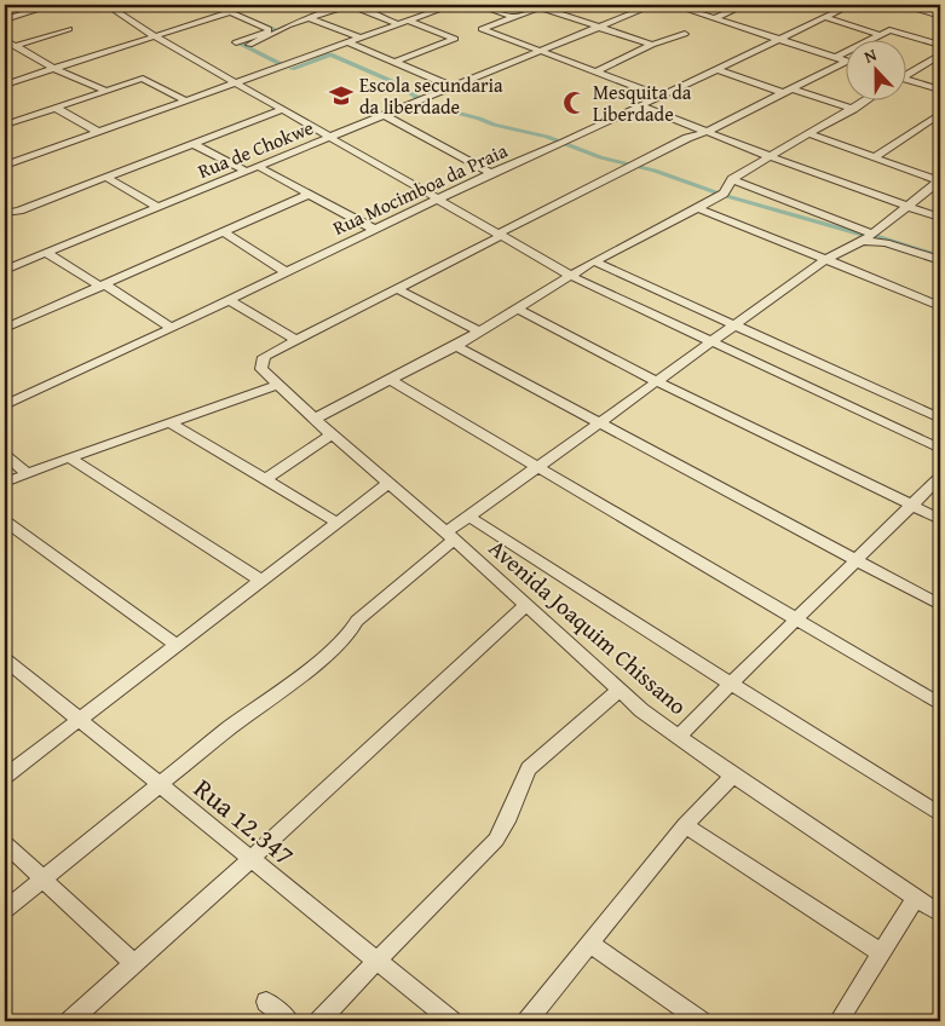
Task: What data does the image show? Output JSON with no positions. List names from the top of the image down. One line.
{"streets":{"street":["Rua de Chokwe","Rua Mocimboa da Praia","Avenida Joaquim Chissano","Rua 12.347"]},"places":{"school or university":["Escola secundaria da liberdade"],"mosque":["Mesquita da Liberdade"]},"north":"top"}
